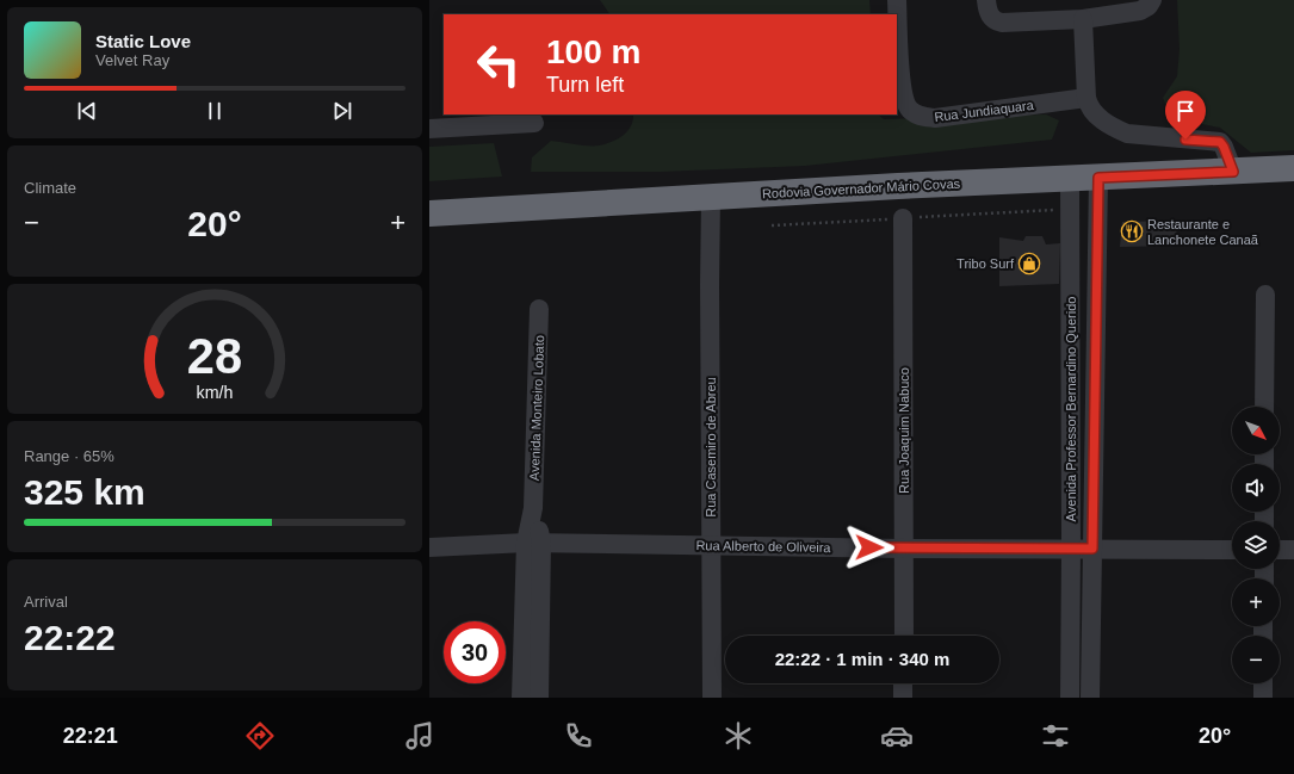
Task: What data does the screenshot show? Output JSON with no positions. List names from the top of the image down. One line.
{"streets":{"highway":["Rodovia Governador Mário Covas"],"street":["Rua Jundiaquara","Avenida Monteiro Lobato","Avenida Professor Bernardino Querido","Rua Joaquim Nabuco","Rua Casemiro de Abreu","Rua Alberto de Oliveira"]},"crossings":[["Rodovia Governador Mário Covas","Avenida Professor Bernardino Querido"],["Rodovia Governador Mário Covas","Rua Casemiro de Abreu"],["Avenida Monteiro Lobato","Rua Alberto de Oliveira"],["Avenida Professor Bernardino Querido","Rua Alberto de Oliveira"],["Rua Joaquim Nabuco","Rua Alberto de Oliveira"],["Rua Casemiro de Abreu","Rua Alberto de Oliveira"]],"places":{"restaurant":["Restaurante e Lanchonete Canaã"],"shop":["Tribo Surf"]},"north":"bottom right","page":{"turn":["100 m","Turn left"],"song":["Static Love","Velvet Ray"],"tile":["Climate",["Range · 65%","325 km"],["Arrival","22:22"]],"heat":["−","20°","+"],"map_buttons":["+","−"],"limit":"30","trip":"22:22 · 1 min · 340 m","tabs":["22:21","20°"],"gauge":["28","km/h"]}}
